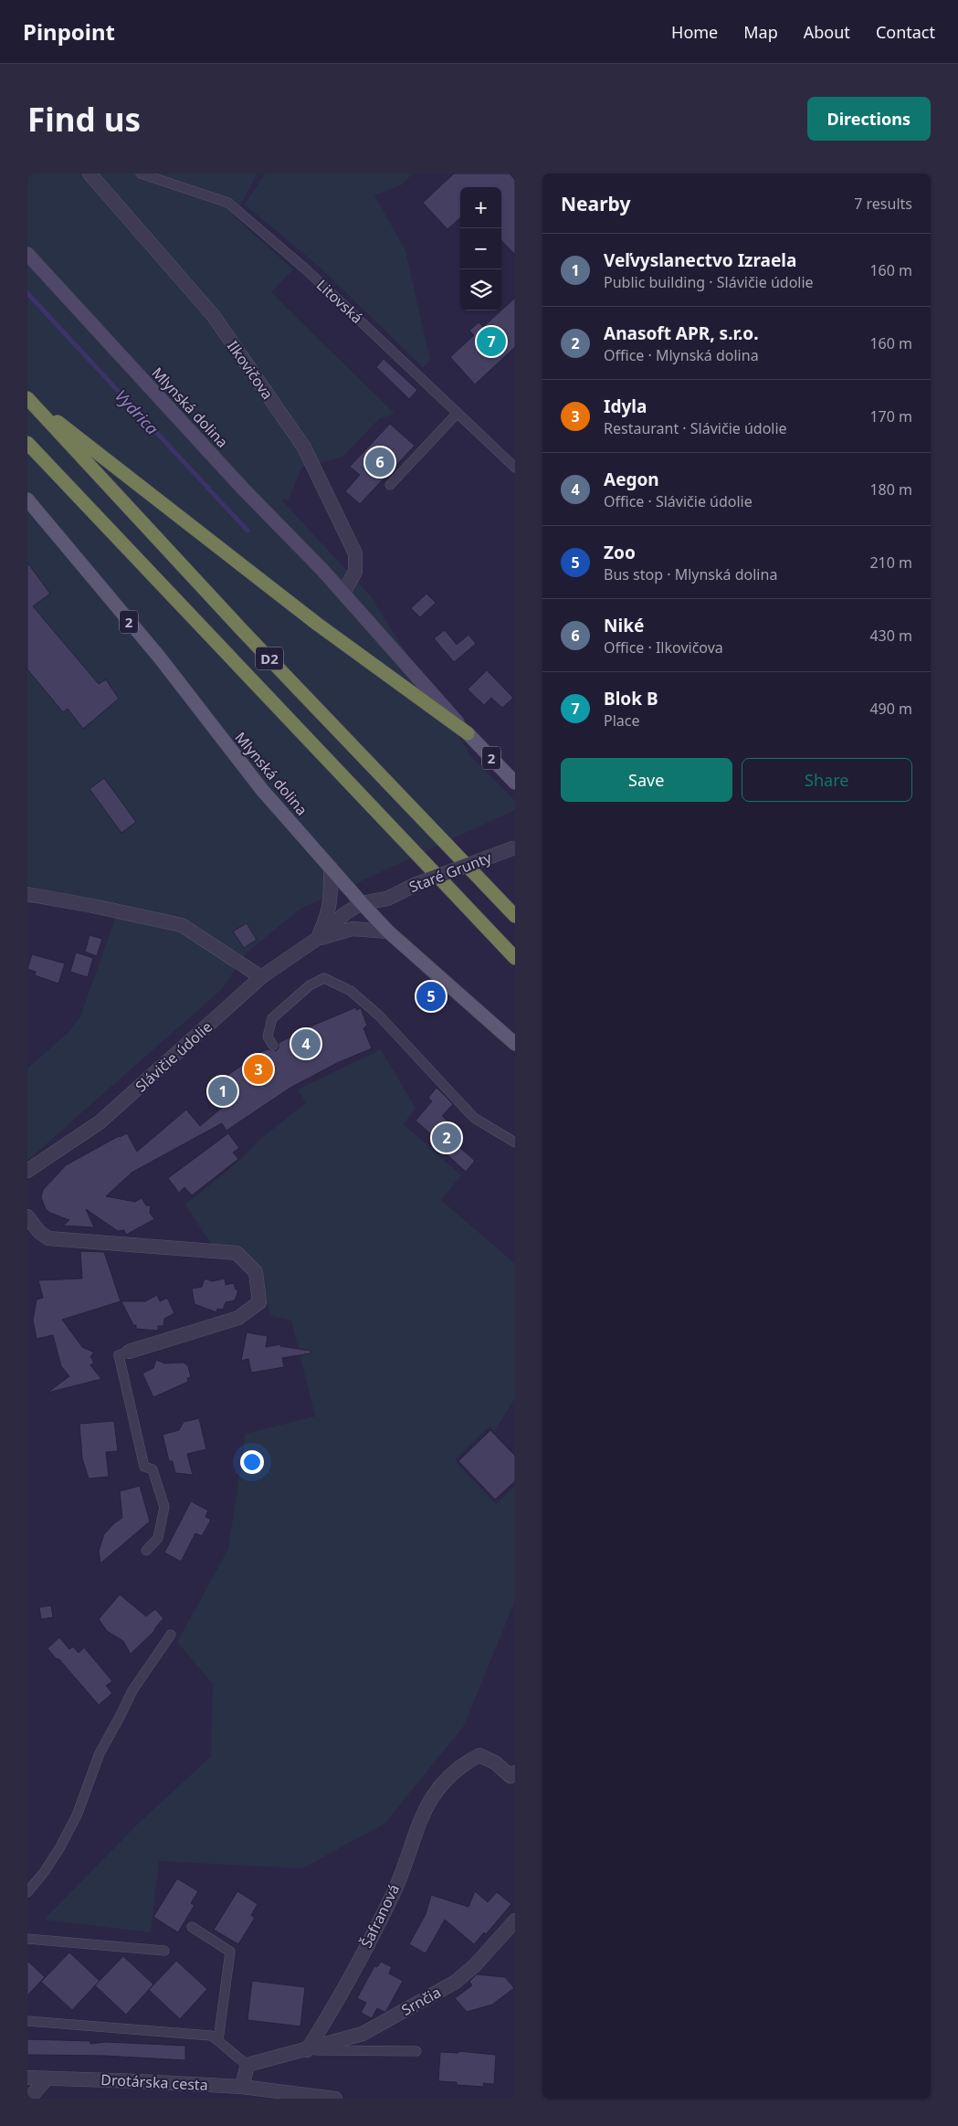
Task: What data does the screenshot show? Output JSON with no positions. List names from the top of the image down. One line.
{"streets":{"highway":["D2"],"main road":["Mlynská dolina","2"],"street":["Ilkovičova","Staré Grunty","Slávičie údolie","Šafranová","Srnčia","Drotárska cesta"],"lane":["Litovská"]},"crossings":[["Ilkovičova","Mlynská dolina"],["Mlynská dolina","Staré Grunty"],["Mlynská dolina","Slávičie údolie"],["Staré Grunty","Slávičie údolie"],["Šafranová","Srnčia"]],"water":["Vydrica"],"page":{"header":"Pinpoint","nav":["Home","Map","About","Contact"],"buttons":["Directions",["Save","Share"]],"title":"Find us","heading":["Nearby","7 results"],"map_buttons":["+","−"],"list":[{"mark":"1","name":"Veľvyslanectvo Izraela","note":"Public building · Slávičie údolie","value":"160 m"},{"mark":"2","name":"Anasoft APR, s.r.o.","note":"Office · Mlynská dolina","value":"160 m"},{"mark":"3","name":"Idyla","note":"Restaurant · Slávičie údolie","value":"170 m"},{"mark":"4","name":"Aegon","note":"Office · Slávičie údolie","value":"180 m"},{"mark":"5","name":"Zoo","note":"Bus stop · Mlynská dolina","value":"210 m"},{"mark":"6","name":"Niké","note":"Office · Ilkovičova","value":"430 m"},{"mark":"7","name":"Blok B","note":"Place","value":"490 m"}],"pins":["7","6","5","4","3","1","2"]}}
